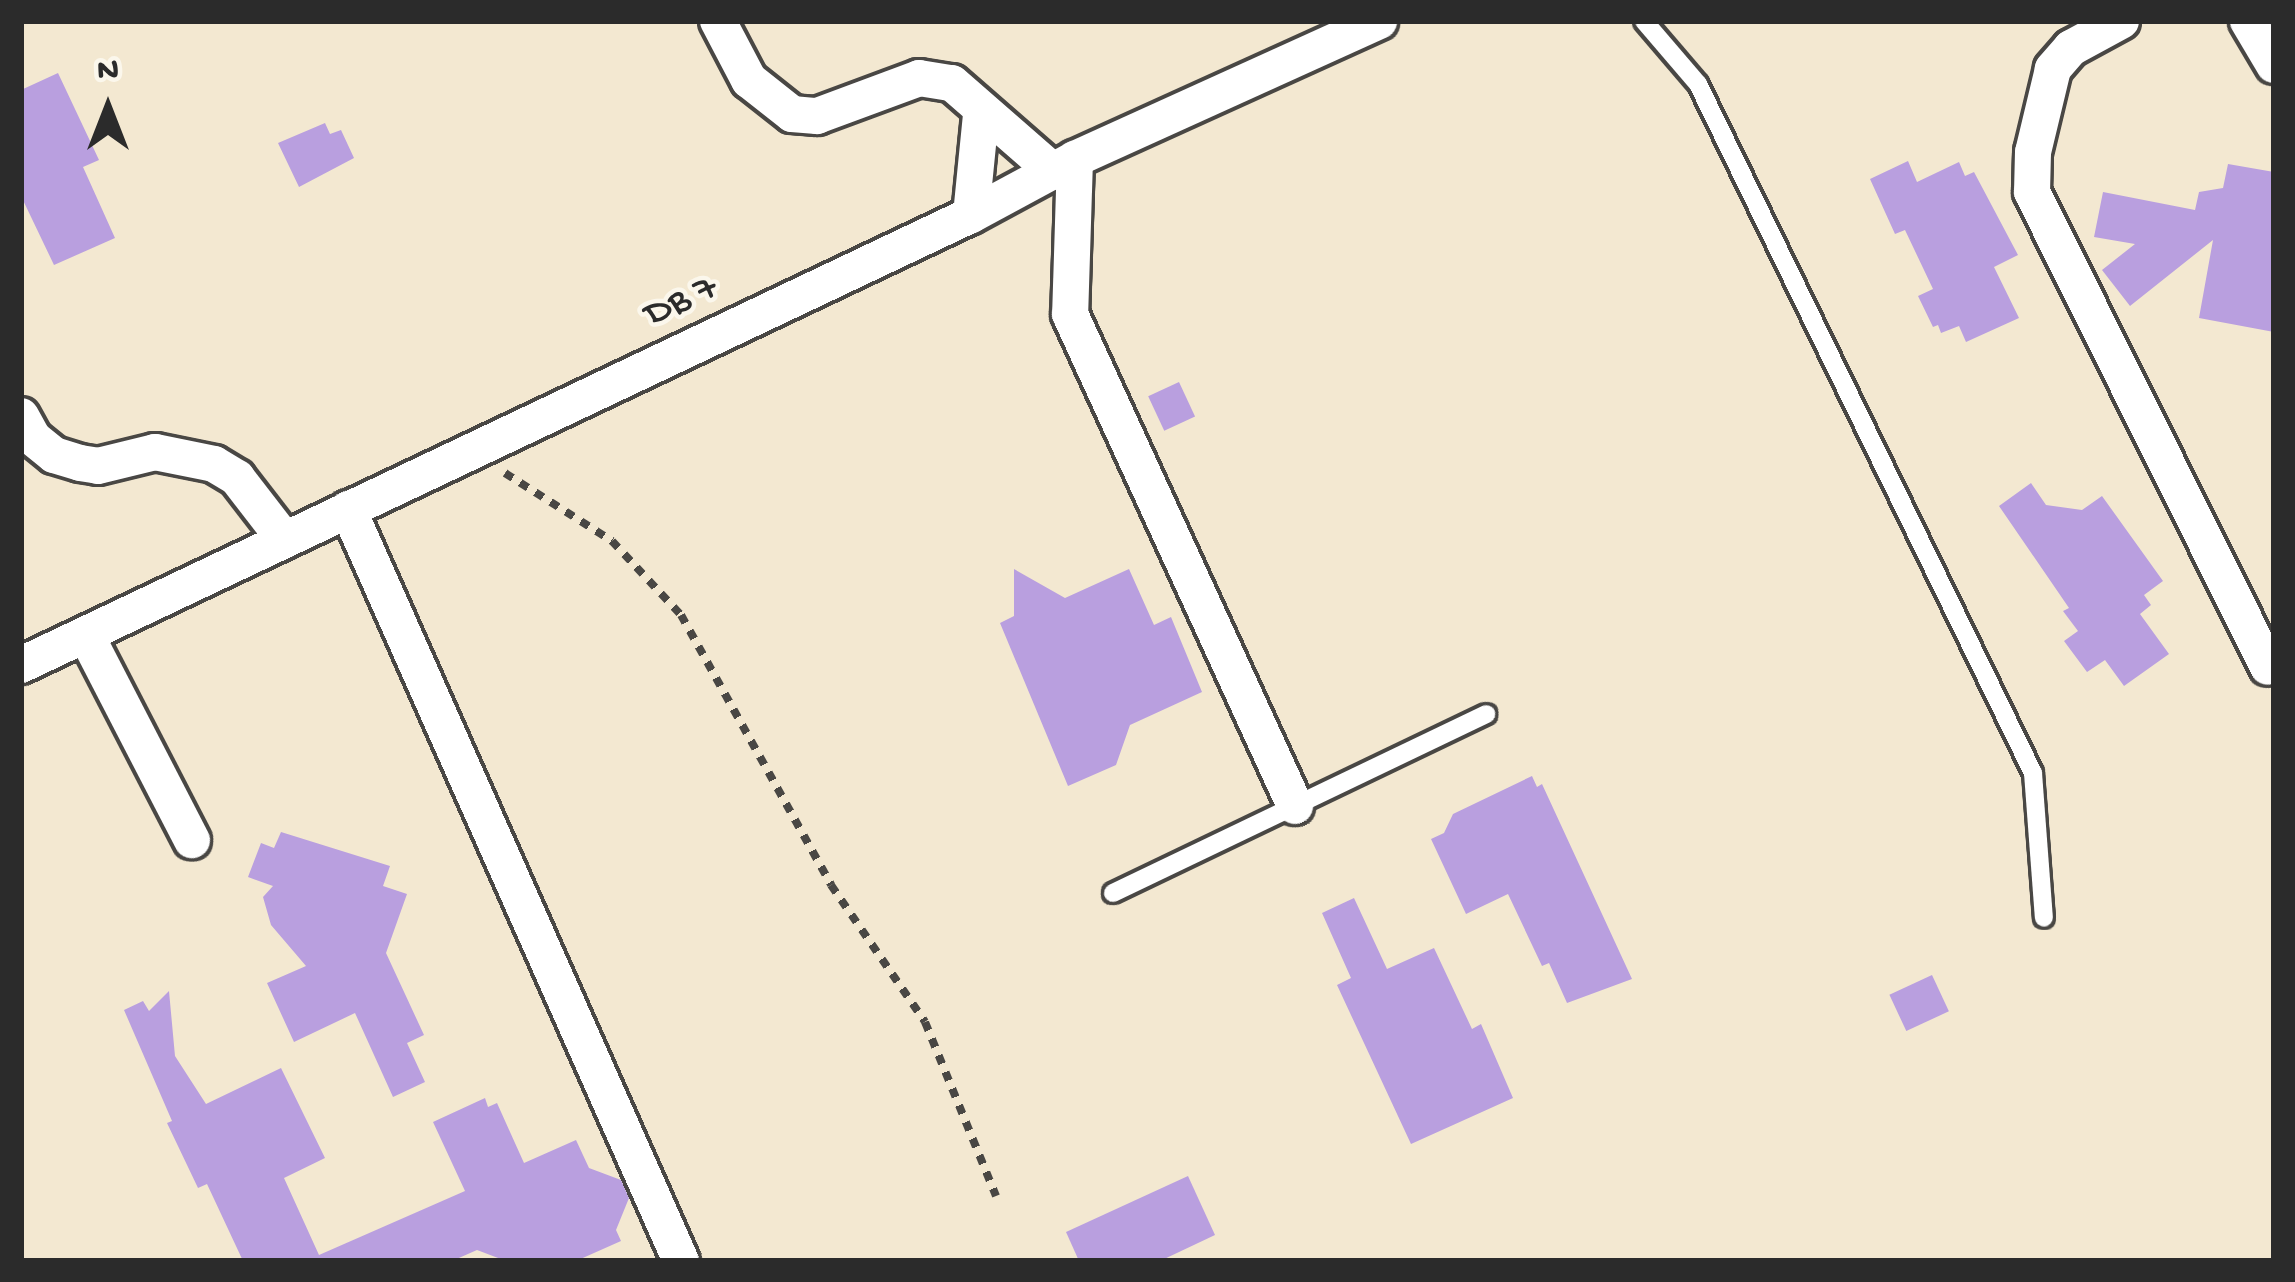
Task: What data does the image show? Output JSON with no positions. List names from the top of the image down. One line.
{"streets":{"street":["DB 7"]},"north":"top"}
